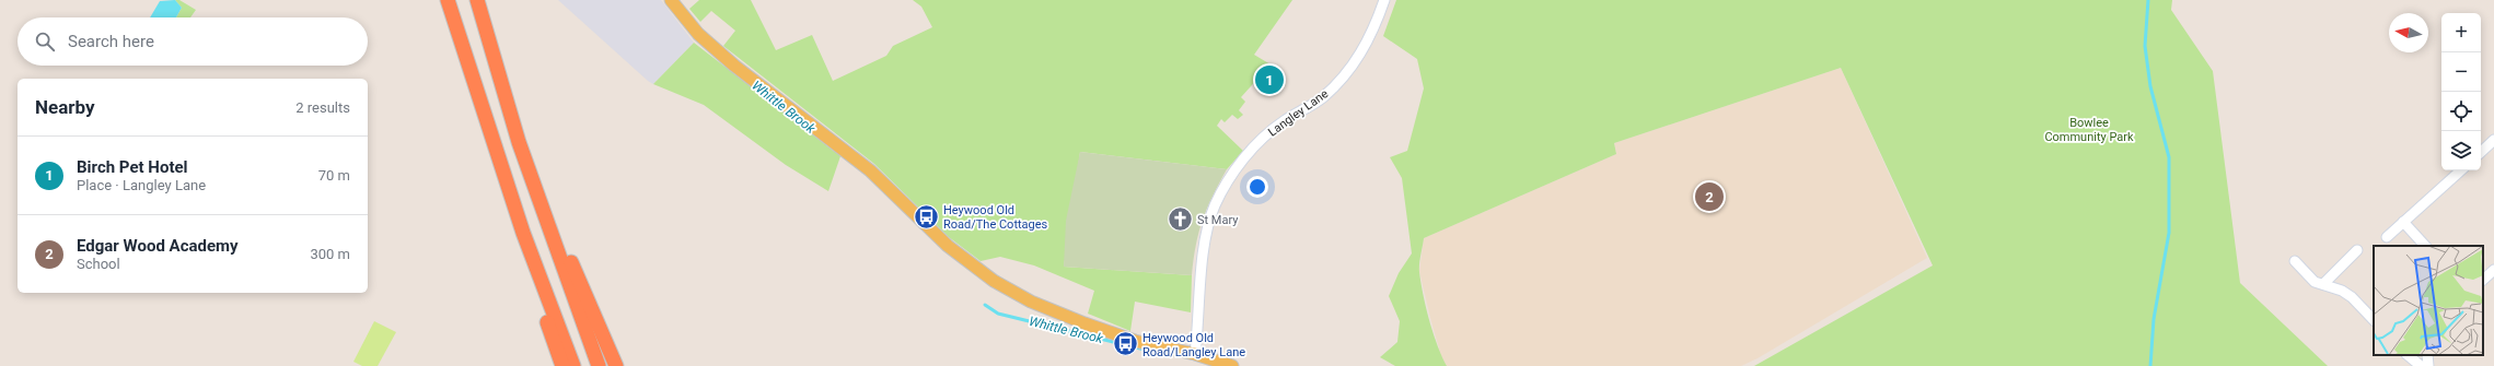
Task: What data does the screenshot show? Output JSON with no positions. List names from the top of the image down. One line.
{"streets":{"street":["Langley Lane"]},"water":["Whittle Brook"],"parks":["Bowlee Community Park"],"places":{"bus stop":["Heywood Old Road/The Cottages","Heywood Old Road/Langley Lane"],"church":["St Mary"]},"north":"left","page":{"map_buttons":["+","−"],"search":"Search here","pins":["1","2"],"heading":["Nearby","2 results"],"list":[{"mark":"1","name":"Birch Pet Hotel","note":"Place · Langley Lane","value":"70 m"},{"mark":"2","name":"Edgar Wood Academy","note":"School","value":"300 m"}]}}
